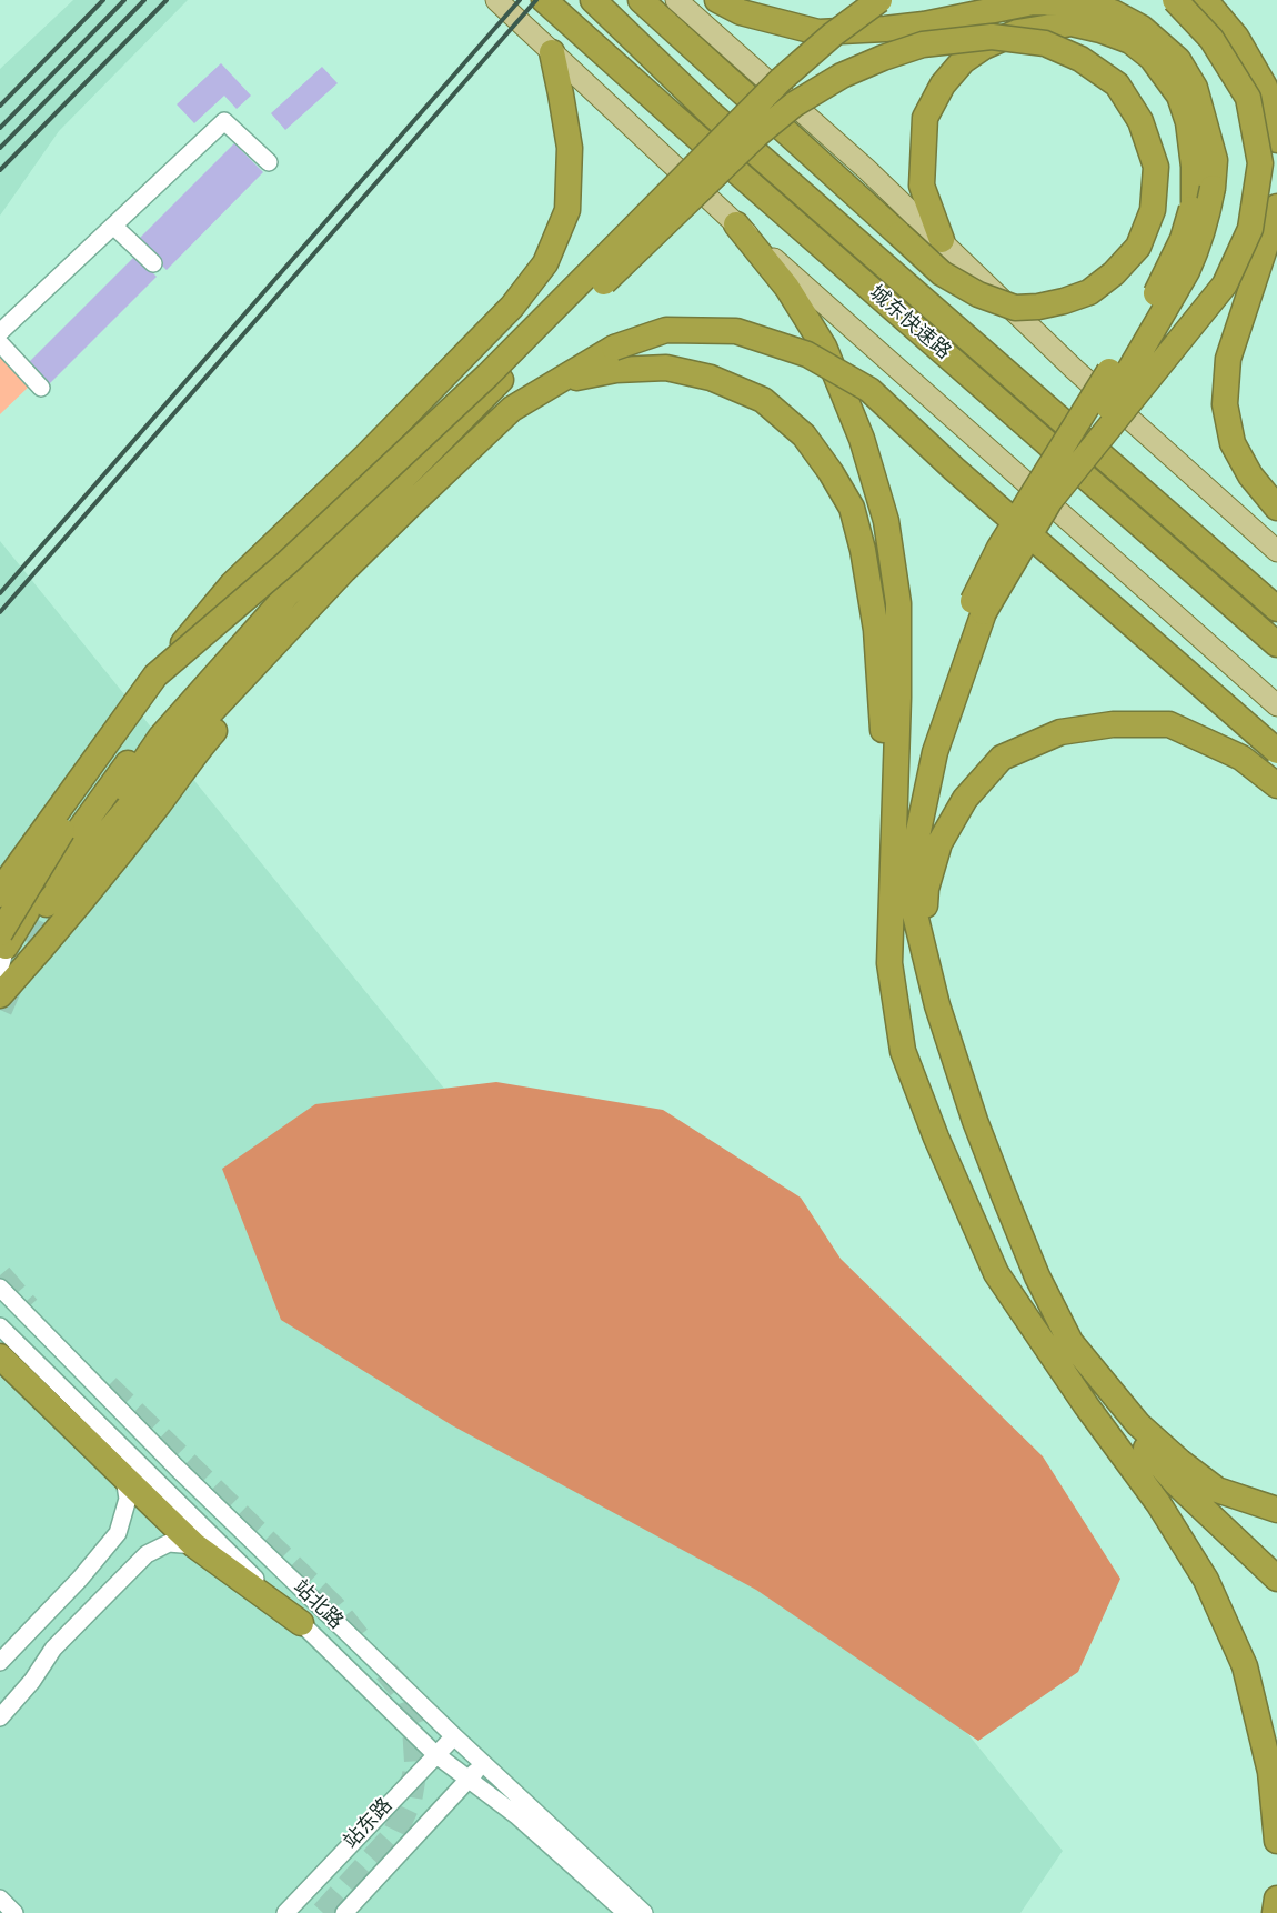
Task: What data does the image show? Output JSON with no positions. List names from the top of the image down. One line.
{"streets":{"highway":["城东快速路"],"street":["站北路","站东路"]},"crossings":[["站北路","站东路"]]}
